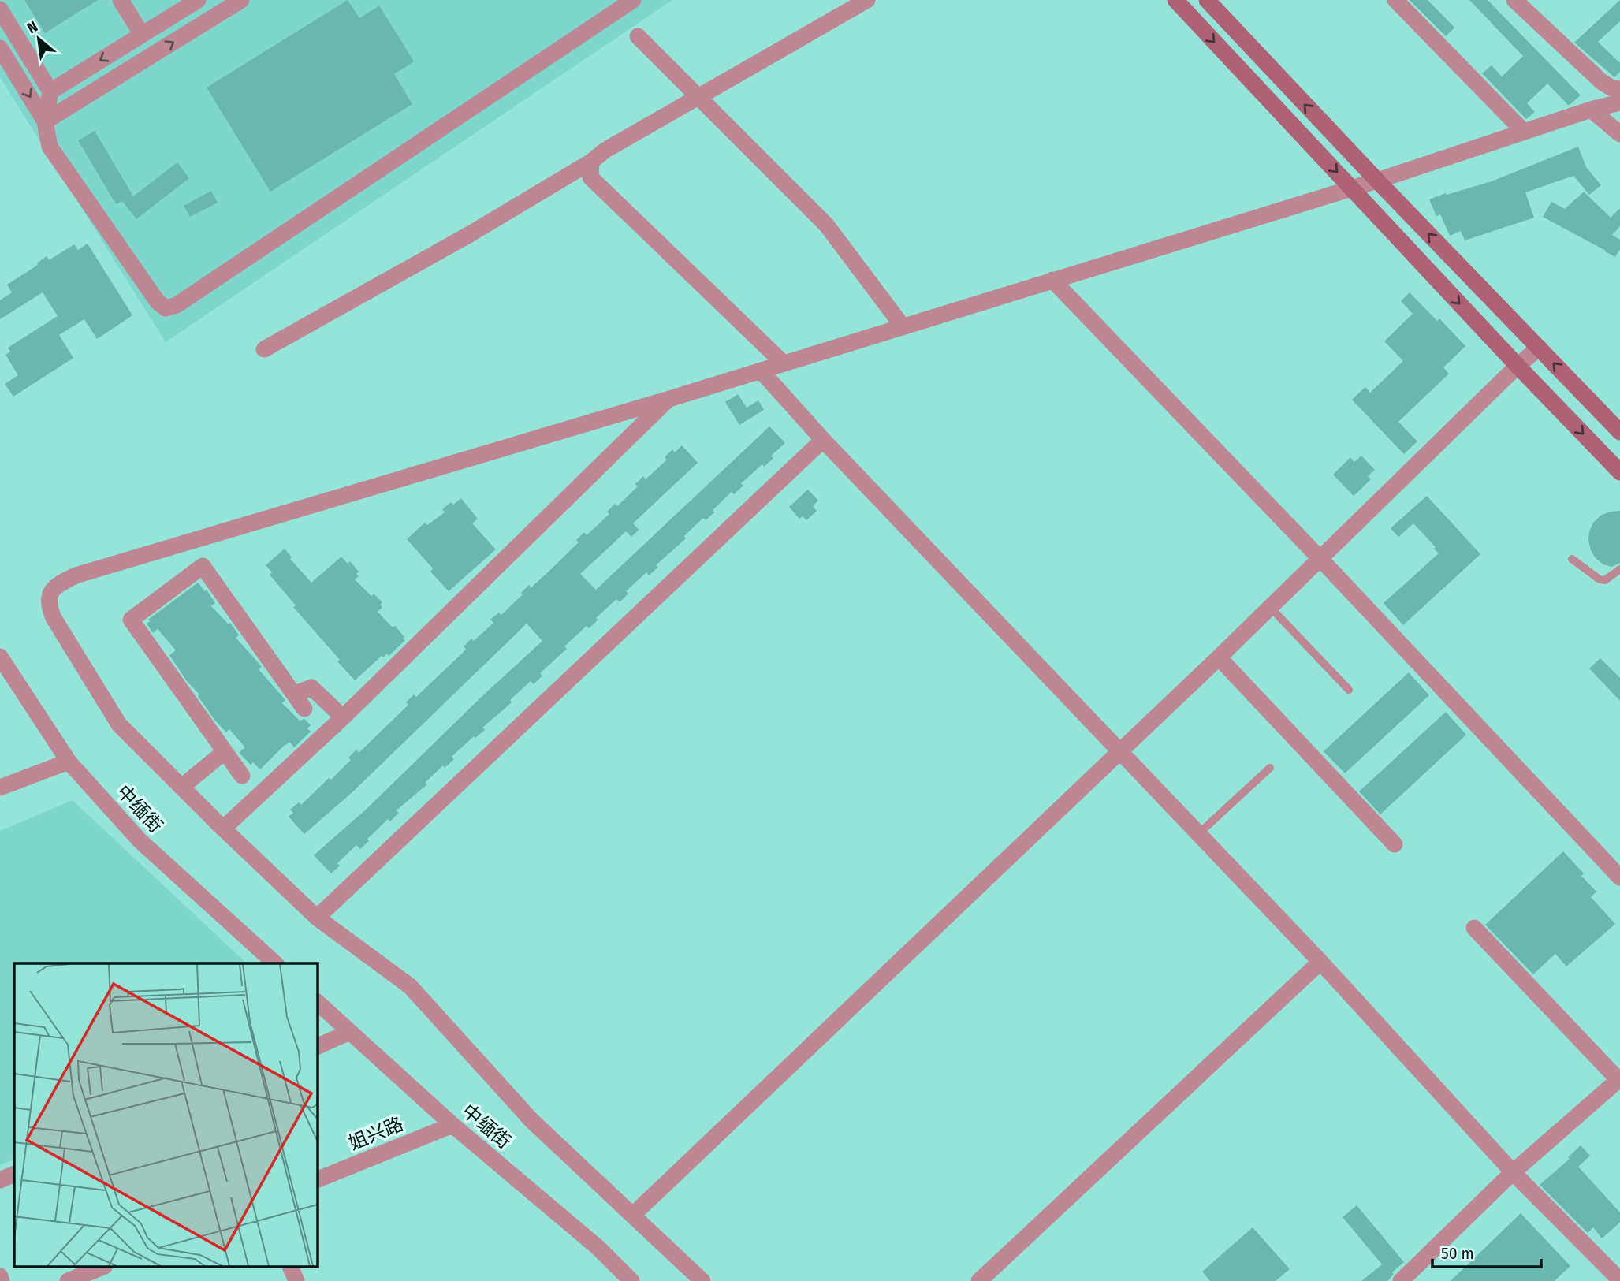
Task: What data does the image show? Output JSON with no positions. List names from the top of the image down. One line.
{"streets":{"street":["中缅街","姐兴路"]},"crossings":[["中缅街","姐兴路"]],"scale_bar":"50 m","north":"top left"}
